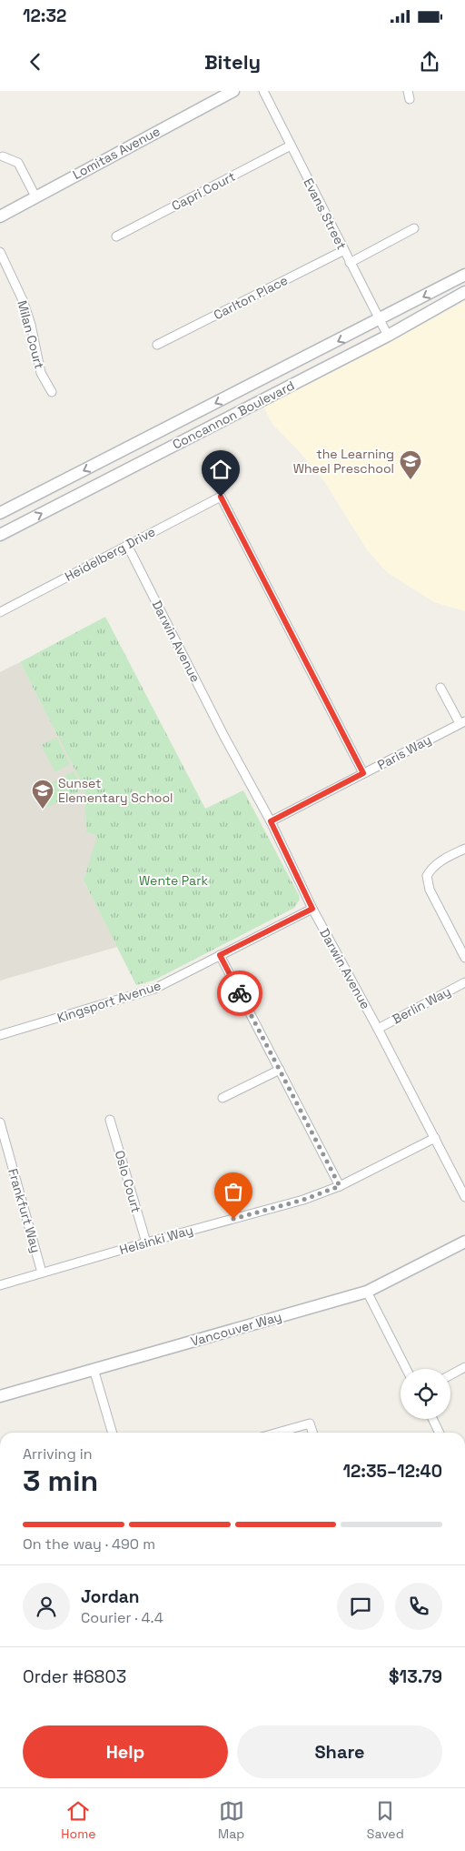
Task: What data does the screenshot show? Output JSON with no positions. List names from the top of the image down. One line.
{"streets":{"main road":["Lomitas Avenue","Concannon Boulevard","Vancouver Way"],"street":["Capri Court","Evans Street","Carlton Place","Milan Court","Heidelberg Drive","Darwin Avenue","Paris Way","Kingsport Avenue","Berlin Way","Oslo Court","Frankfurt Way","Helsinki Way"]},"crossings":[["Capri Court","Evans Street"],["Evans Street","Carlton Place"],["Evans Street","Concannon Boulevard"],["Heidelberg Drive","Darwin Avenue"],["Heidelberg Drive","Paris Way"],["Darwin Avenue","Paris Way"],["Darwin Avenue","Kingsport Avenue"],["Darwin Avenue","Berlin Way"],["Darwin Avenue","Helsinki Way"],["Oslo Court","Helsinki Way"],["Frankfurt Way","Helsinki Way"]],"parks":["Wente Park"],"places":{"school or university":["the Learning Wheel Preschool","Sunset Elementary School"]},"page":{"status":"12:32","header":"Bitely","heading":["3 min","Arriving in","12:35–12:40"],"panel":["Jordan","Courier · 4.4","Order #6803","$13.79"],"bar":"On the way · 490 m","buttons":["Help","Share"],"tabs":["Home","Map","Saved"]}}
